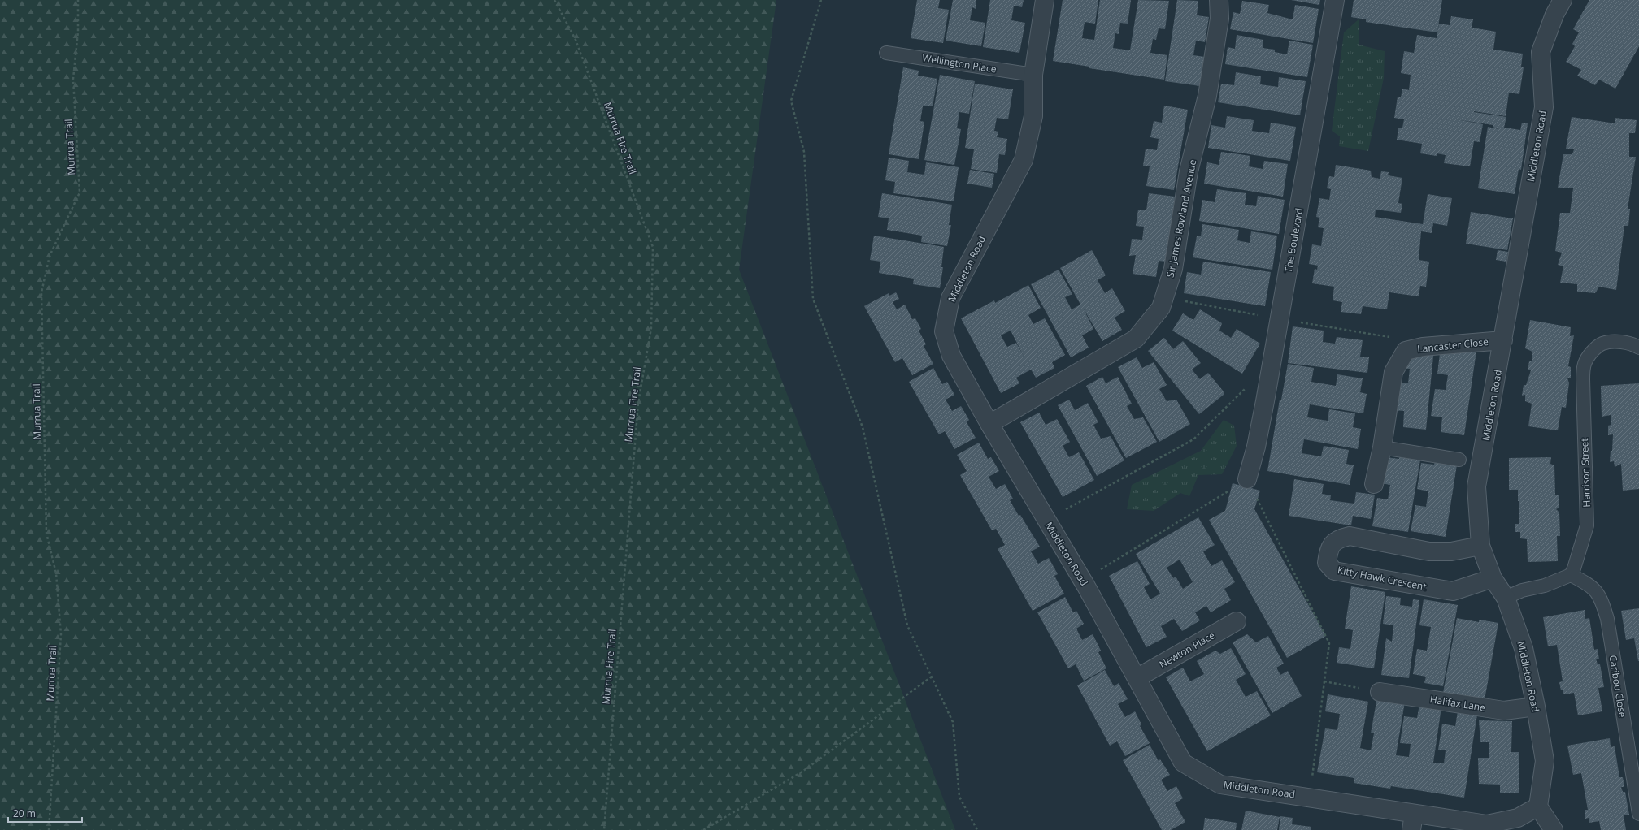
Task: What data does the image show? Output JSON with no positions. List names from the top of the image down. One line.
{"streets":{"street":["Middleton Road","Sir James Rowland Avenue","The Boulevard","Lancaster Close","Kitty Hawk Crescent","Newton Place","Halifax Lane"],"lane":["Wellington Place","Harrison Street","Caribou Close"],"path":["Murrua Fire Trail","Murrua Trail"]},"crossings":[["Wellington Place","Middleton Road"],["Middleton Road","Sir James Rowland Avenue"],["Middleton Road","Lancaster Close"],["Middleton Road","Kitty Hawk Crescent"],["Middleton Road","Newton Place"],["Middleton Road","Halifax Lane"],["Harrison Street","Caribou Close"]],"scale_bar":"20 m"}
